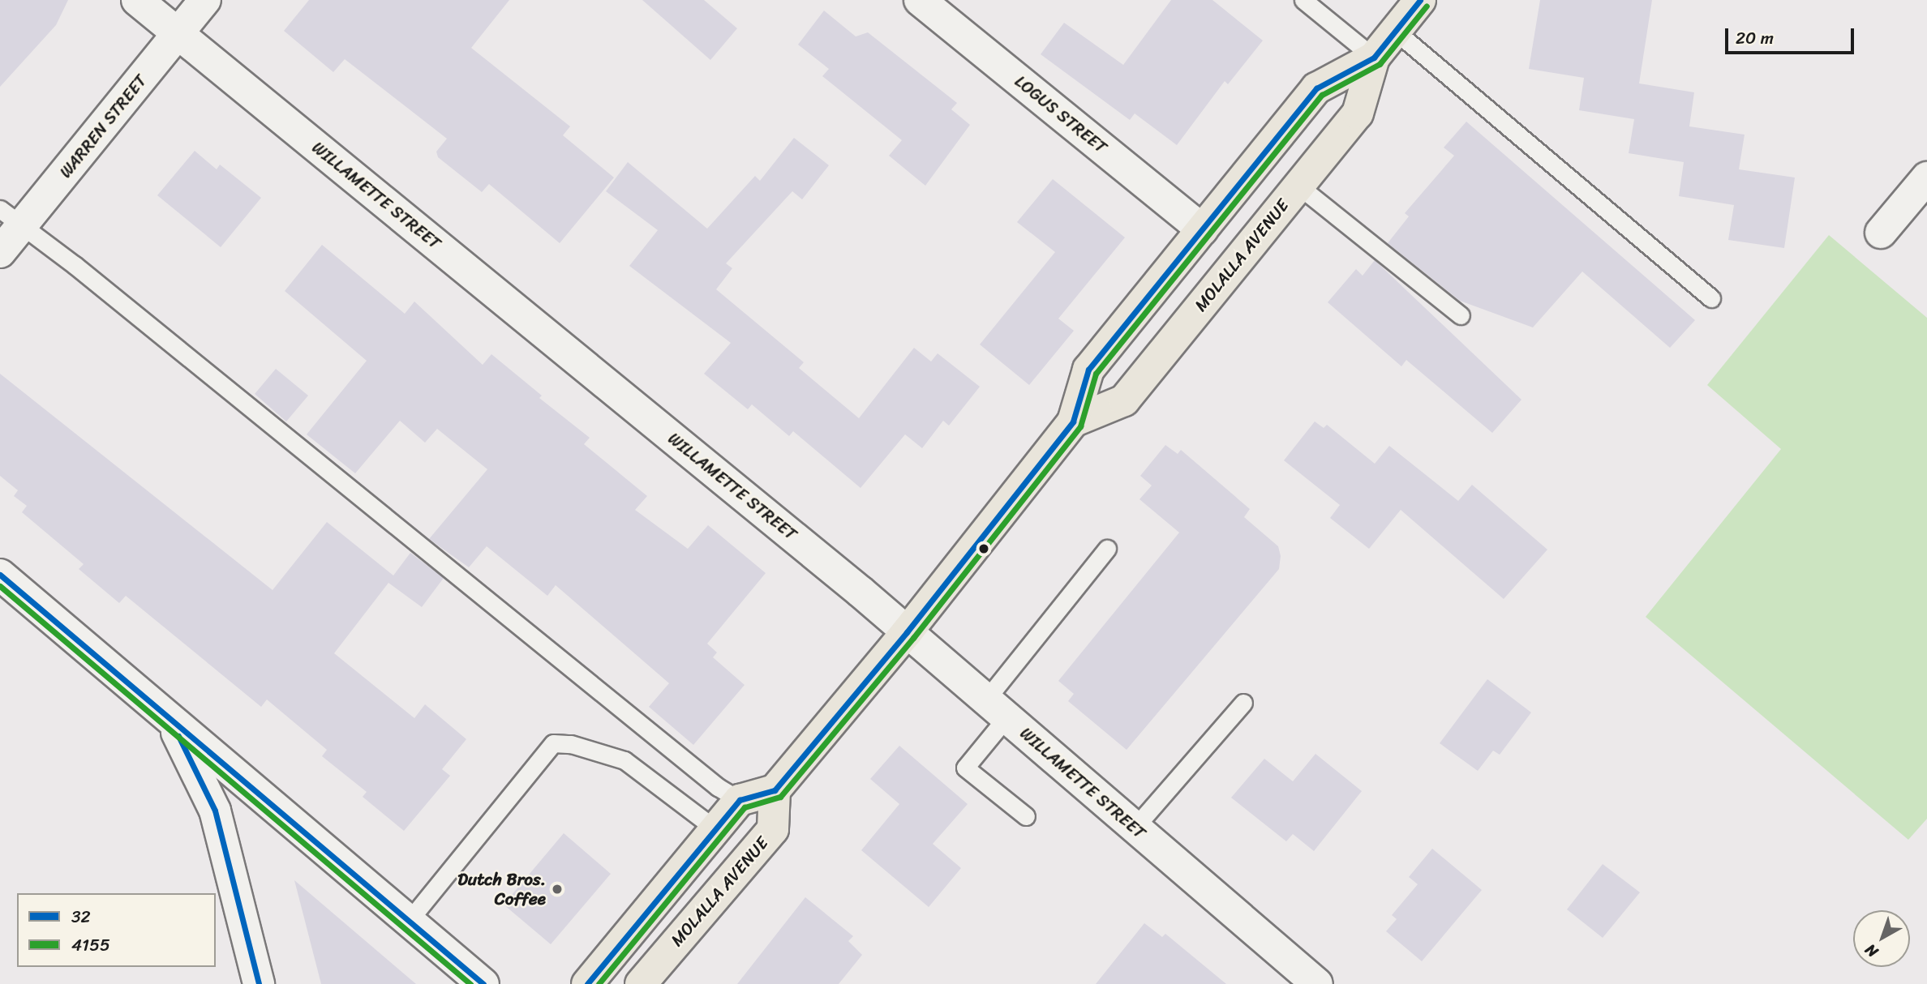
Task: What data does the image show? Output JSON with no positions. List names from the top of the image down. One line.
{"streets":{"main road":["MOLALLA AVENUE"],"street":["LOGUS STREET","WARREN STREET","WILLAMETTE STREET"]},"crossings":[["LOGUS STREET","MOLALLA AVENUE"],["WARREN STREET","WILLAMETTE STREET"],["WILLAMETTE STREET","MOLALLA AVENUE"]],"places":["Dutch Bros. Coffee"],"lines":["transit line 32","transit line 4155"],"legend":["32","4155"],"scale_bar":"20 m","north":"bottom left"}
